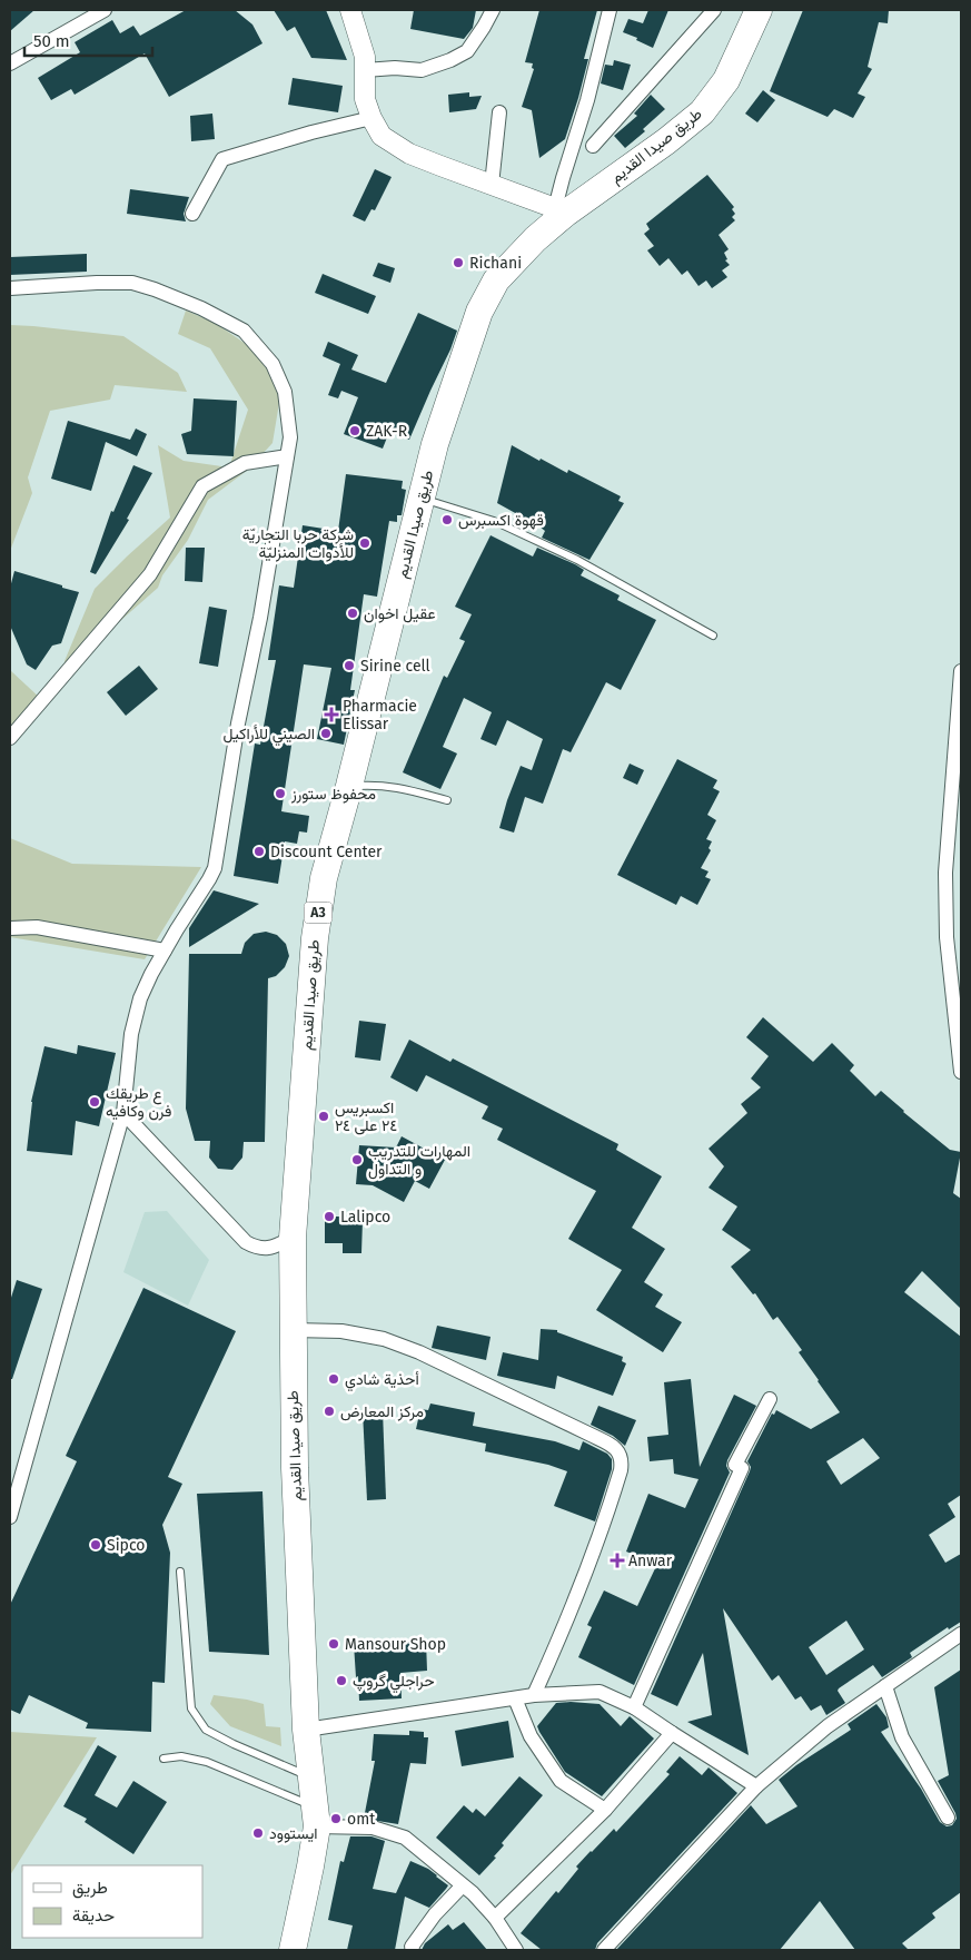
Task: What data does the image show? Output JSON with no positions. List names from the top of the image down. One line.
{"streets":{"highway":["طريق صيدا القديم","A3"]},"places":{"other":["Richani","ZAK-R","قهوة اكسبرس","شركة حربا التجاريّة للأدوات المنزليّة","عقيل اخوان","Sirine cell","الصيني للأراكيل","محفوظ ستورز","Discount Center","ع طريقك فرن وكافيه","اكسبريس ٢٤ على ٢٤","المهارات للتدريب و التداول","Lalipco","أحذية شادي","مركز المعارض","Sipco","Mansour Shop","حراجلي گروپ","omt","ايستوود"],"health":["Pharmacie Elissar","Anwar"]},"legend":["طريق","حديقة"],"scale_bar":"50 m"}
